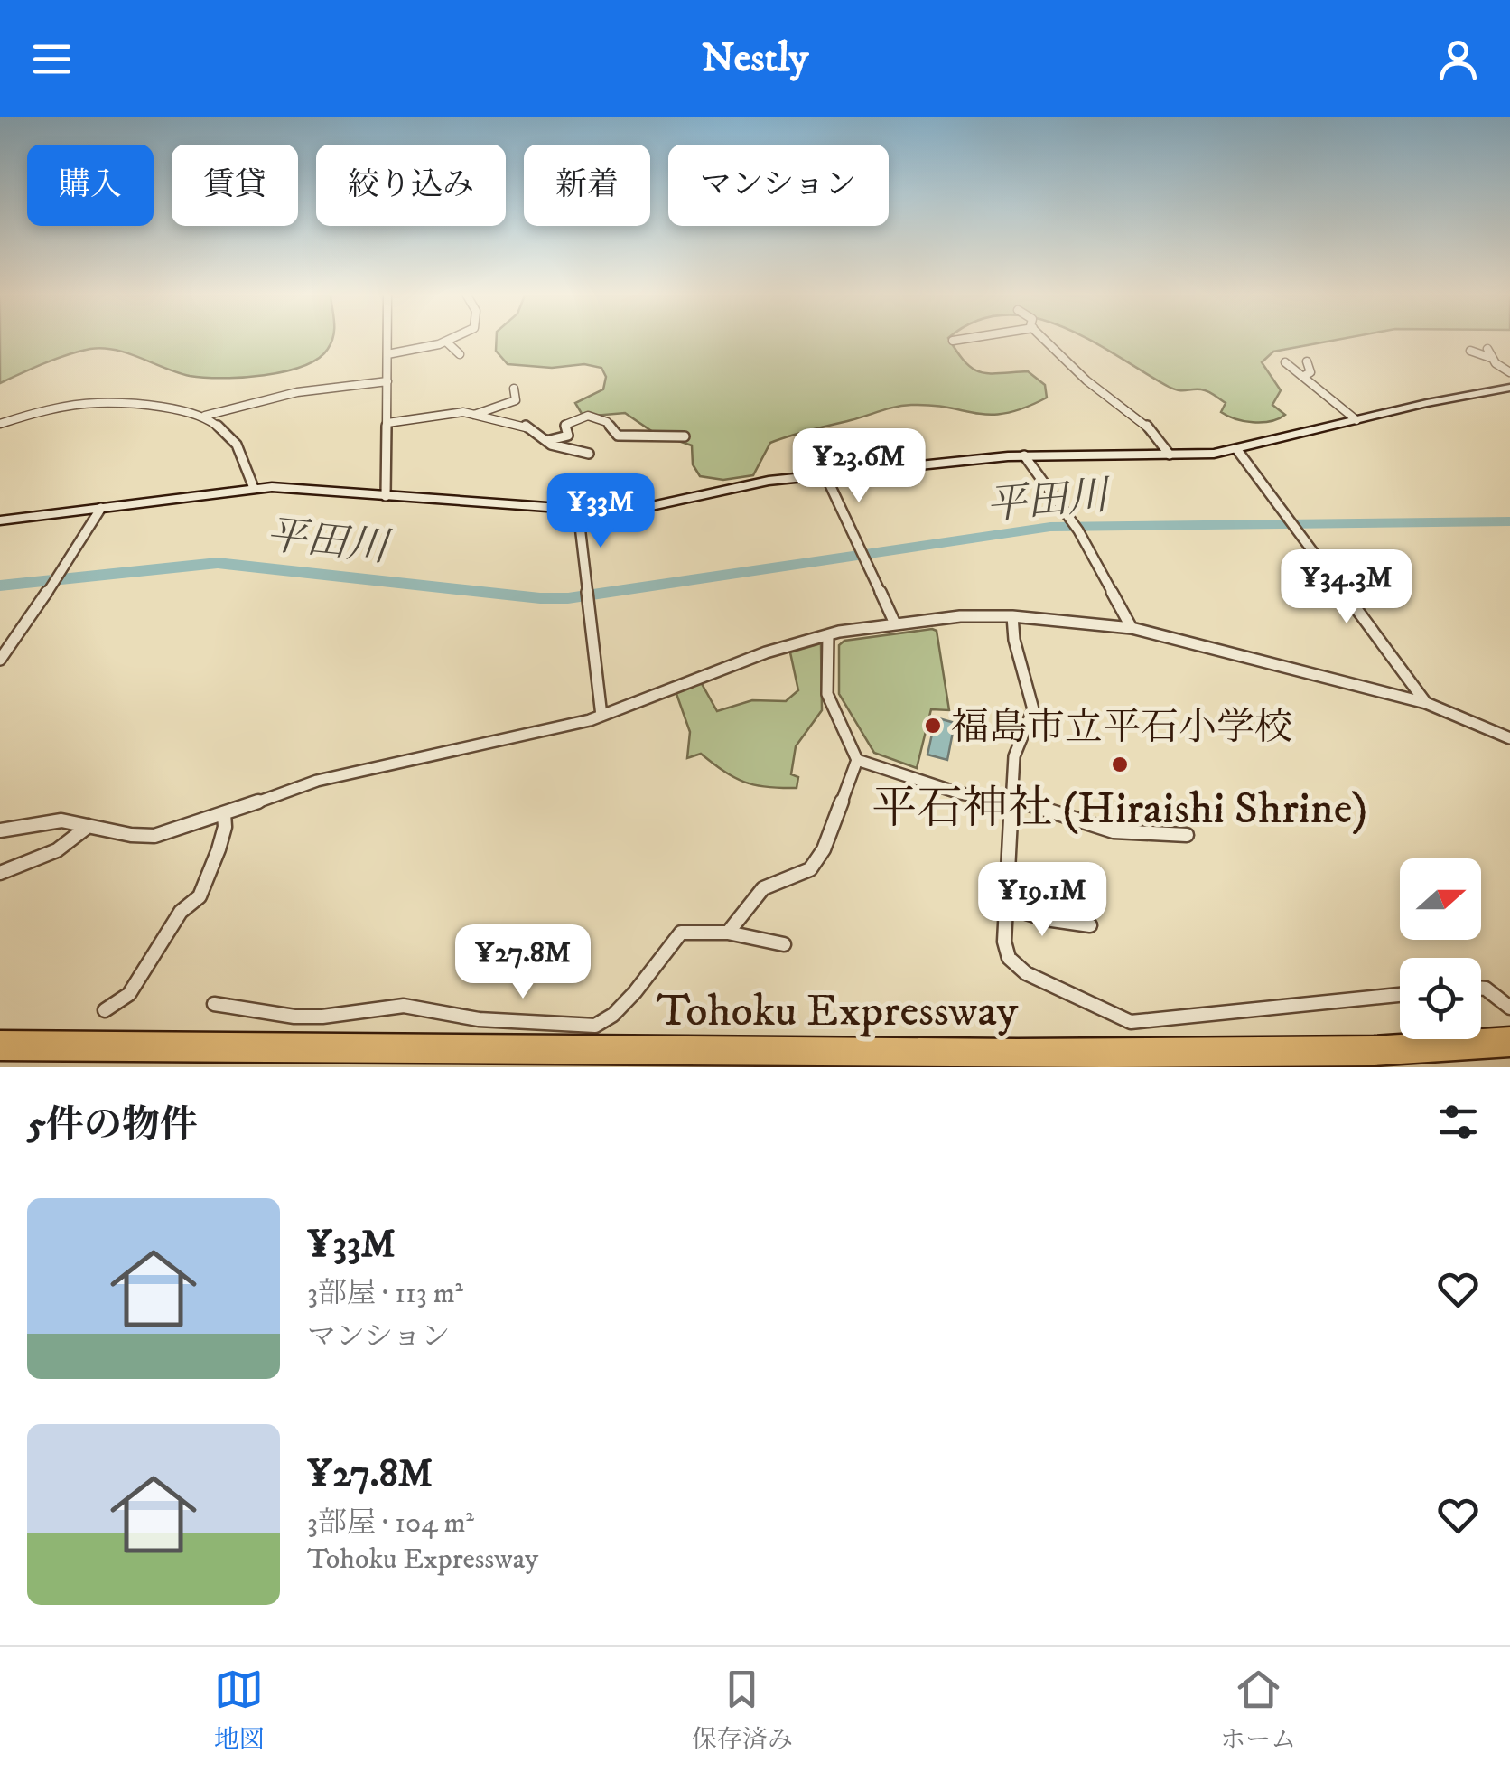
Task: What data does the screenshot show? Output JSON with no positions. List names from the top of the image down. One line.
{"streets":{"highway":["Tohoku Expressway"]},"water":["平田川"],"places":["福島市立平石小学校","平石神社 (Hiraishi Shrine)"],"north":"right","page":{"header":"Nestly","chip":["購入","賃貸","絞り込み","新着","マンション"],"price":["¥23.6M","¥33M","¥34.3M","¥19.1M","¥27.8M"],"heading":"5件の物件","list":[{"name":"¥33M","note":"3部屋 · 113 m² · マンション"},{"name":"¥27.8M","note":"3部屋 · 104 m² · Tohoku Expressway"}],"tabs":["地図","保存済み","ホーム"]}}
